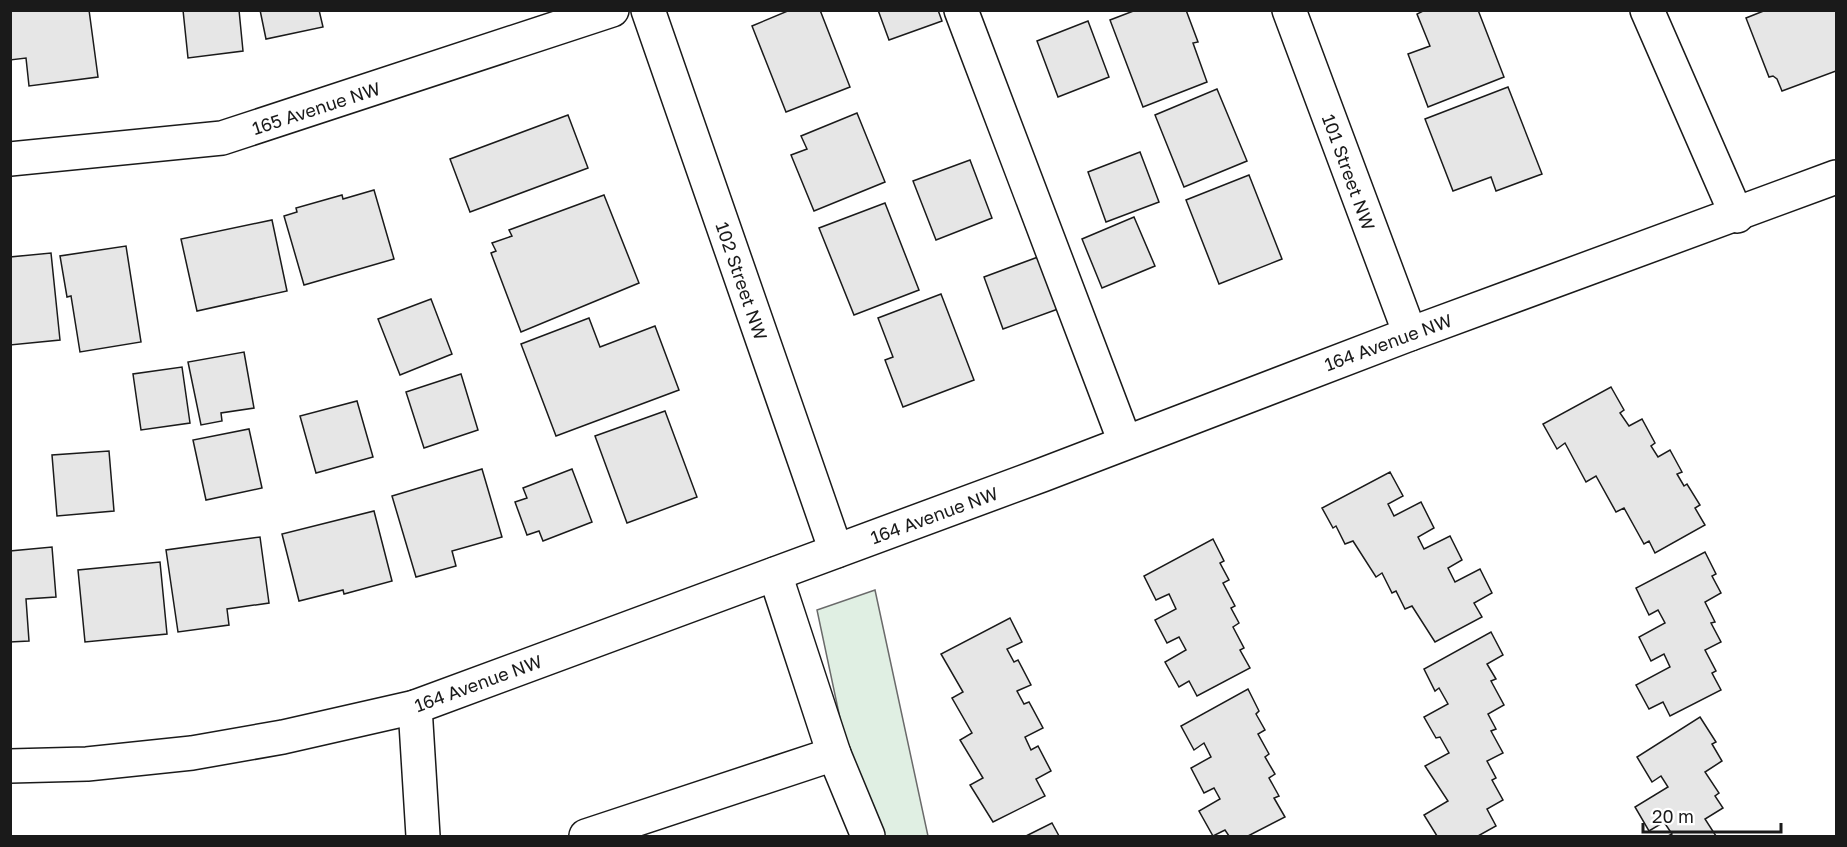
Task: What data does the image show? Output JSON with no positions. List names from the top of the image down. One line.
{"streets":{"street":["165 Avenue NW","101 Street NW","102 Street NW","164 Avenue NW"]},"crossings":[["101 Street NW","164 Avenue NW"],["102 Street NW","164 Avenue NW"]],"scale_bar":"20 m"}
